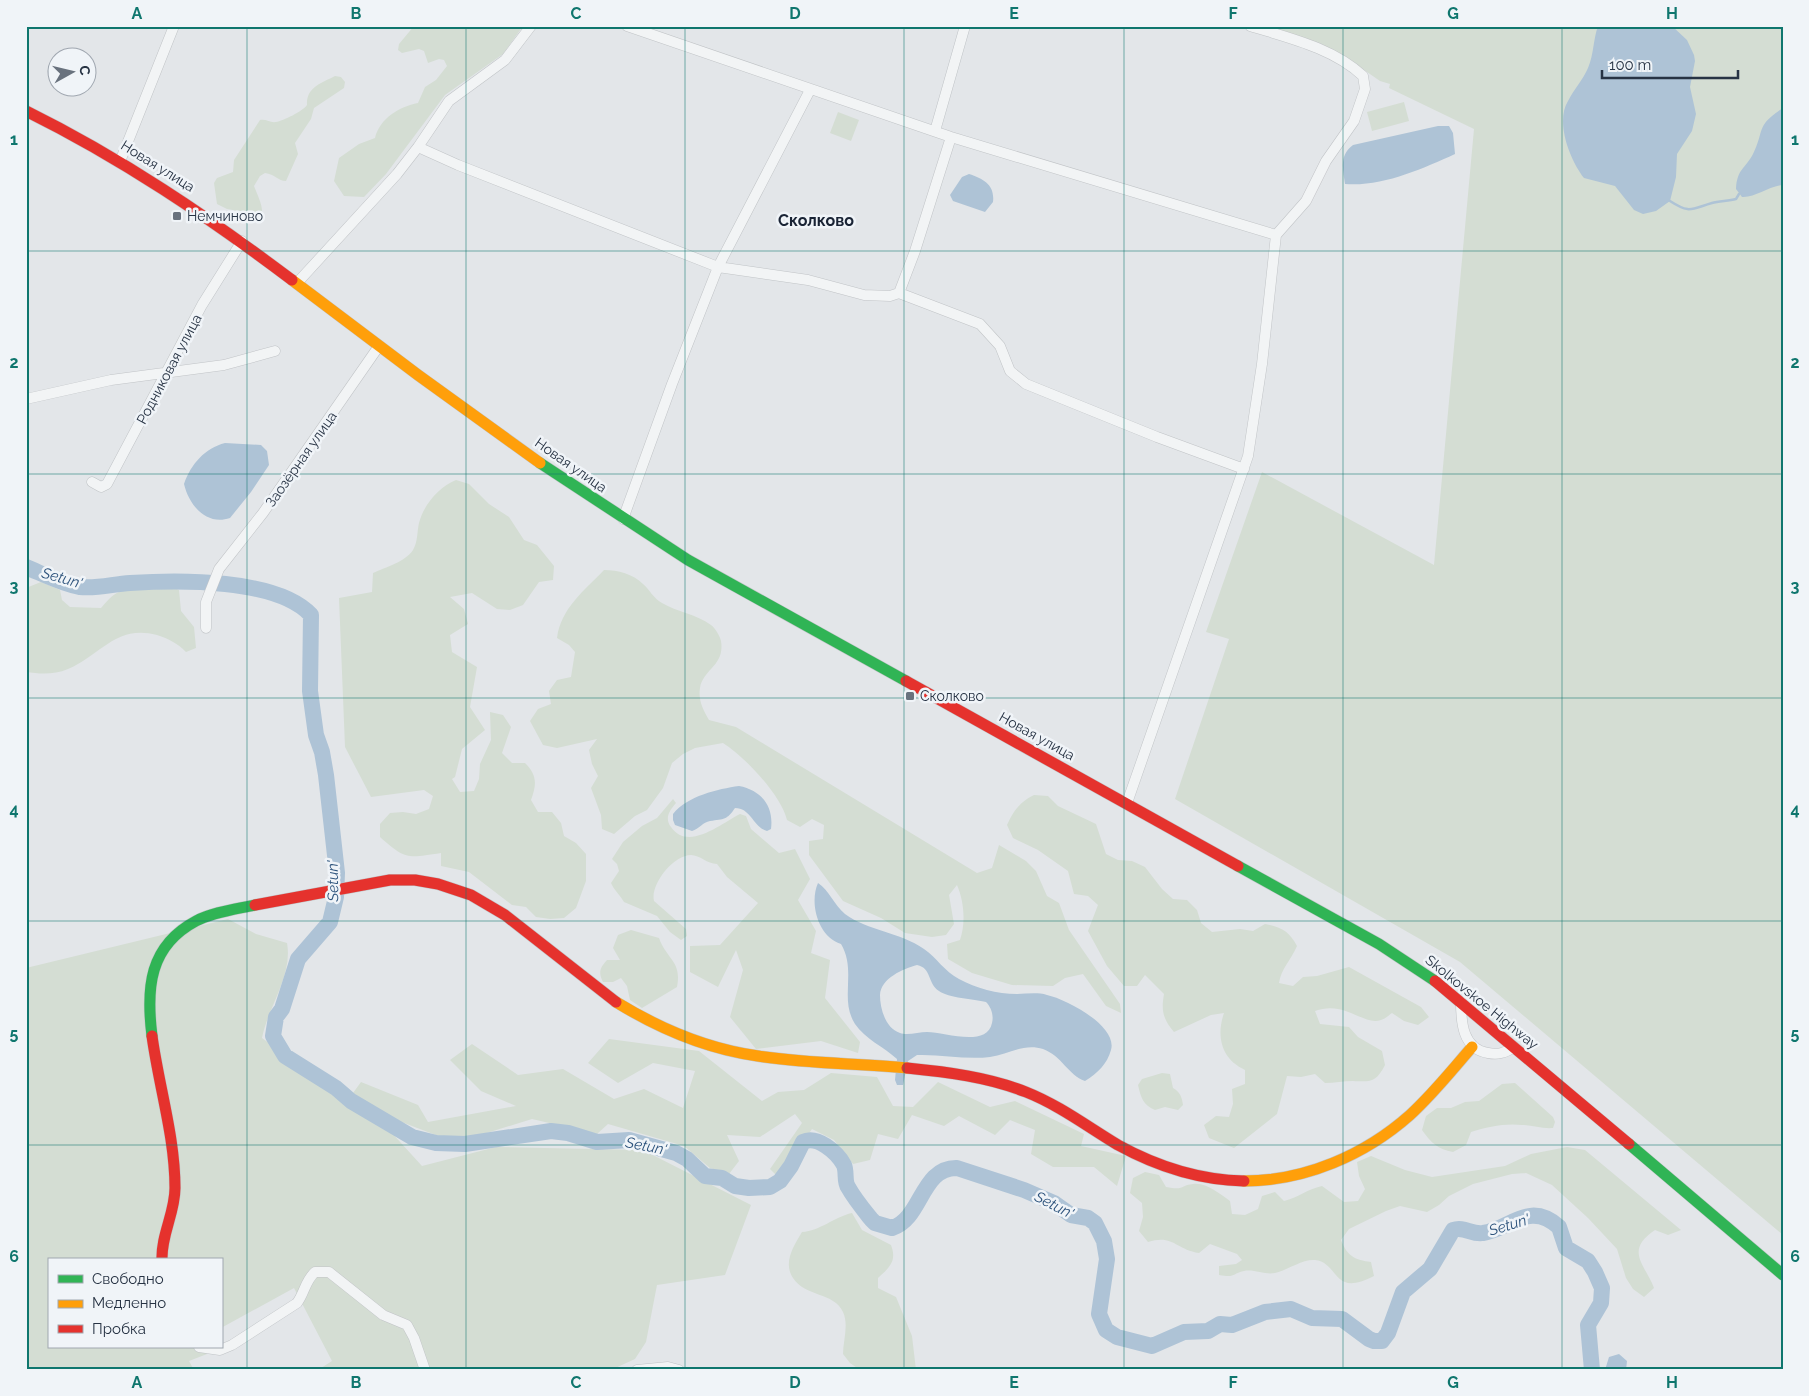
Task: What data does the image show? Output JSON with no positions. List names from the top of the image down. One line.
{"streets":{"street":["Новая улица","Родниковая улица","Заозёрная улица","Skolkovskoe Highway"]},"crossings":[["Новая улица","Родниковая улица"],["Новая улица","Заозёрная улица"],["Новая улица","Skolkovskoe Highway"]],"districts":["Сколково"],"water":["Setun'"],"places":{"transit":["Немчиново","Сколково"]},"legend":["Свободно","Медленно","Пробка"],"scale_bar":"100 m","north":"right","grid":{"columns":["A","B","C","D","E","F","G","H"],"rows":["1","2","3","4","5","6"]}}
